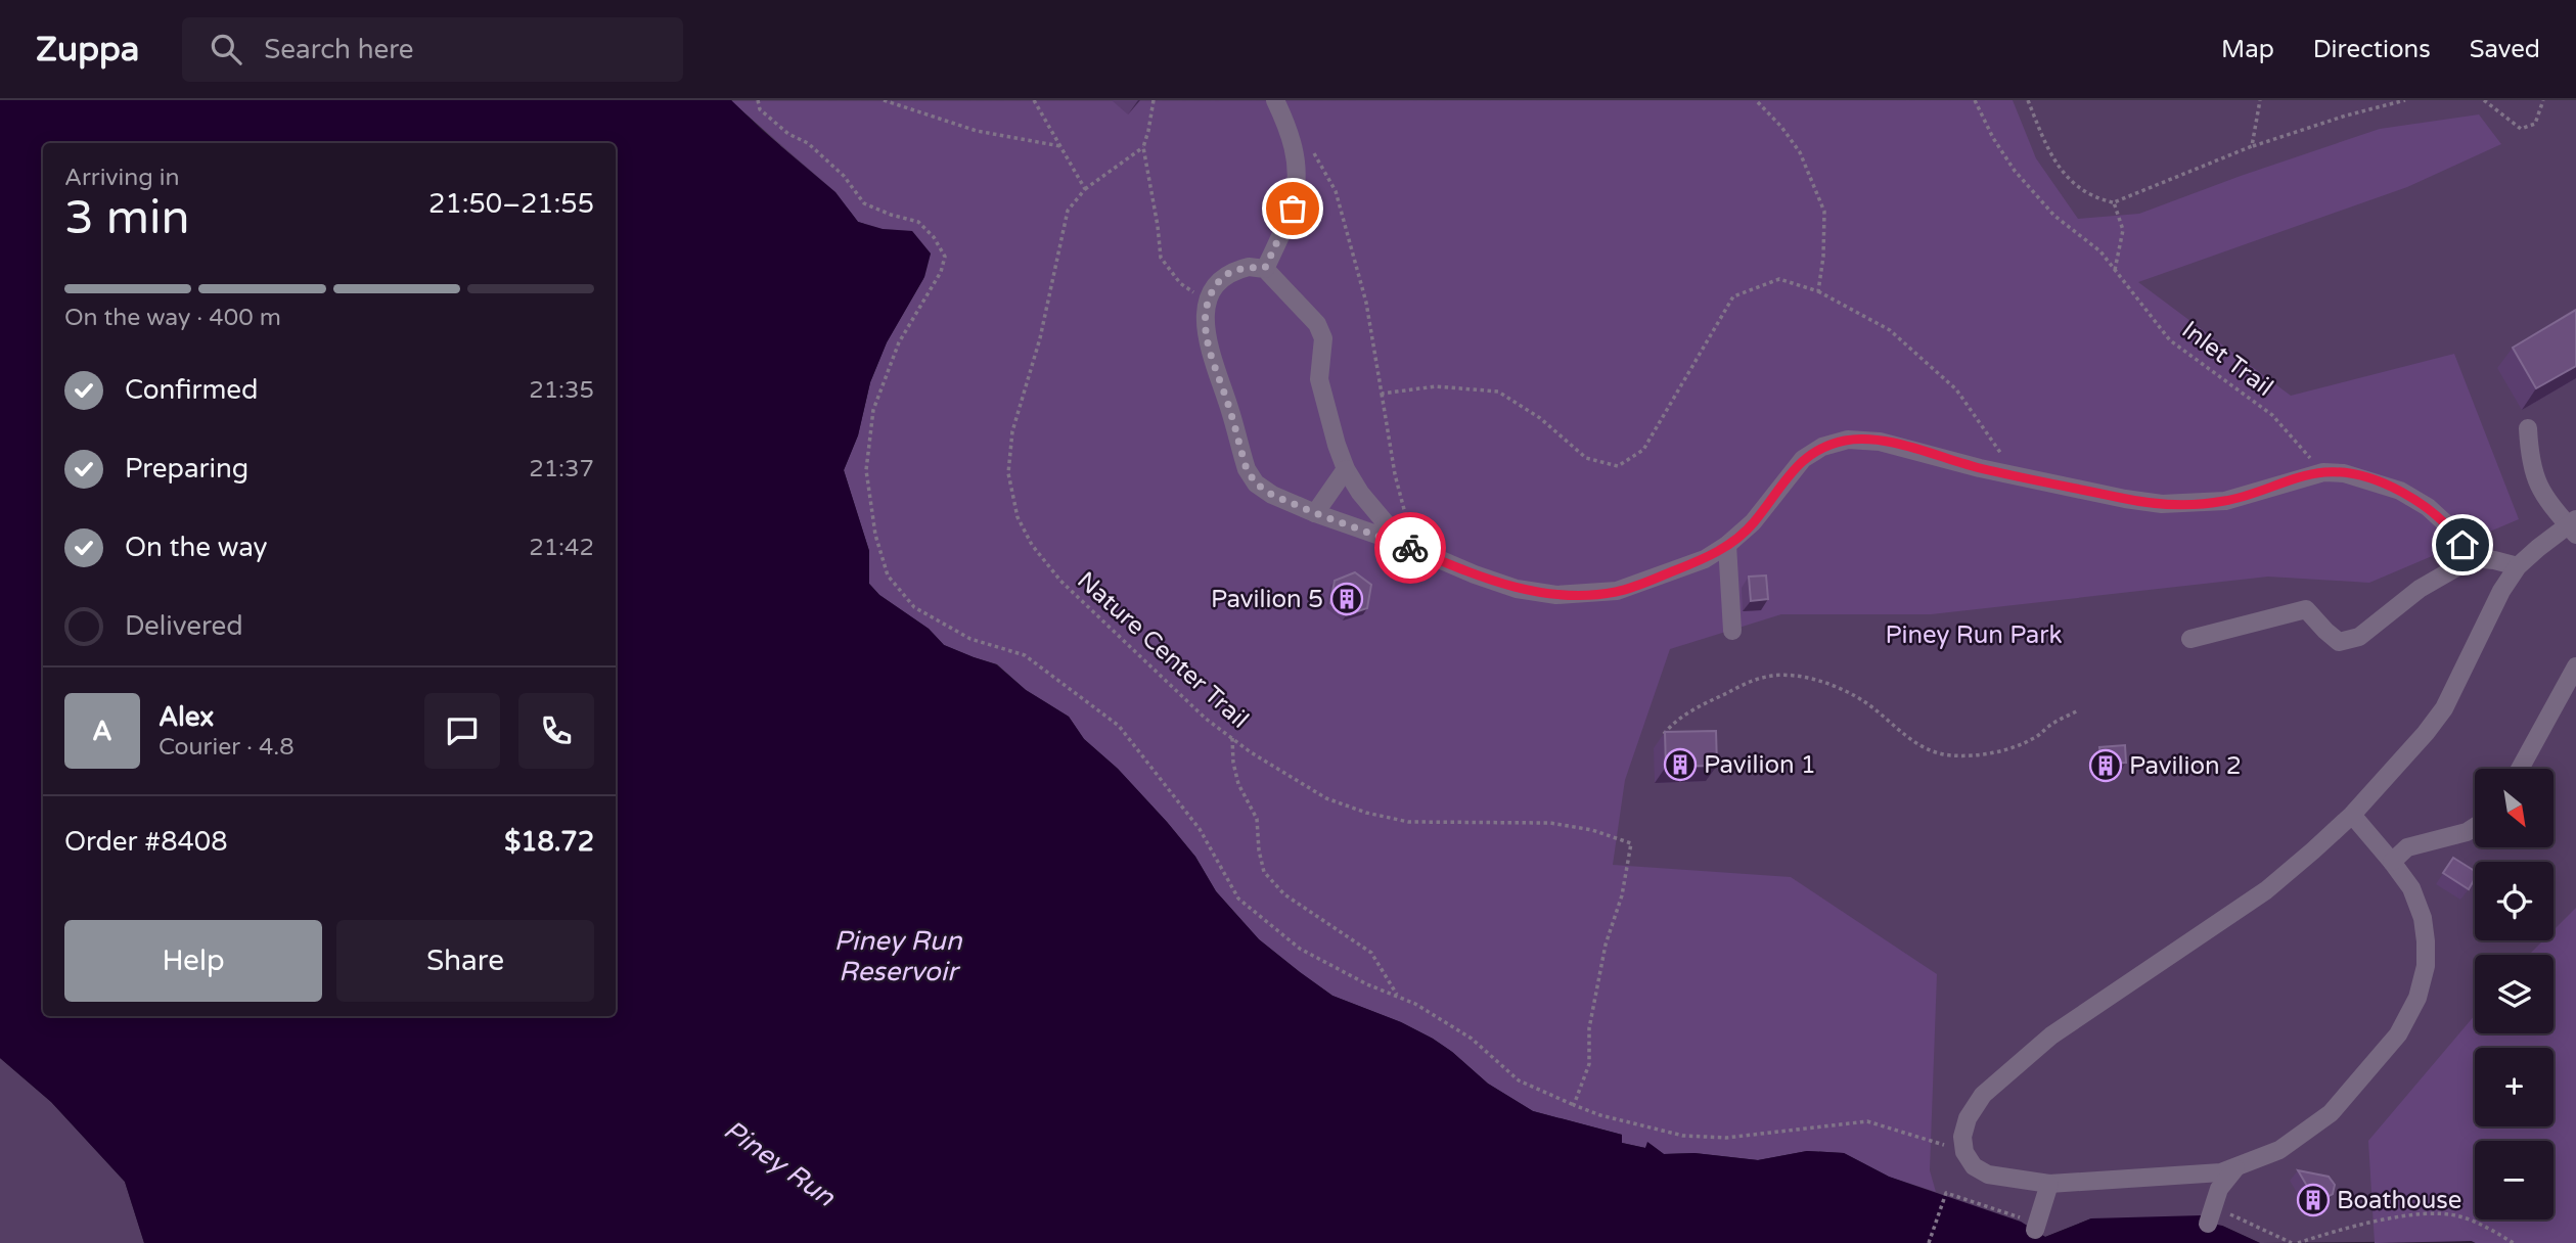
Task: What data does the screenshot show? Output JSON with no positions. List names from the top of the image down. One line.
{"streets":{"path":["Inlet Trail","Nature Center Trail"]},"water":["Piney Run Reservoir","Piney Run"],"parks":["Piney Run Park"],"places":{"building":["Pavilion 5","Pavilion 1","Pavilion 2","Boathouse"]},"north":"bottom right","page":{"header":"Zuppa","search":"Search here","nav":["Map","Directions","Saved"],"heading":["3 min","Arriving in","21:50–21:55"],"panel":["Alex","Courier · 4.8","Order #8408","$18.72"],"bar":"On the way · 400 m","list":[["Confirmed","21:35"],["Preparing","21:37"],["On the way","21:42"],"Delivered"],"round":"A","map_buttons":["+","−"],"buttons":["Help","Share"]}}
